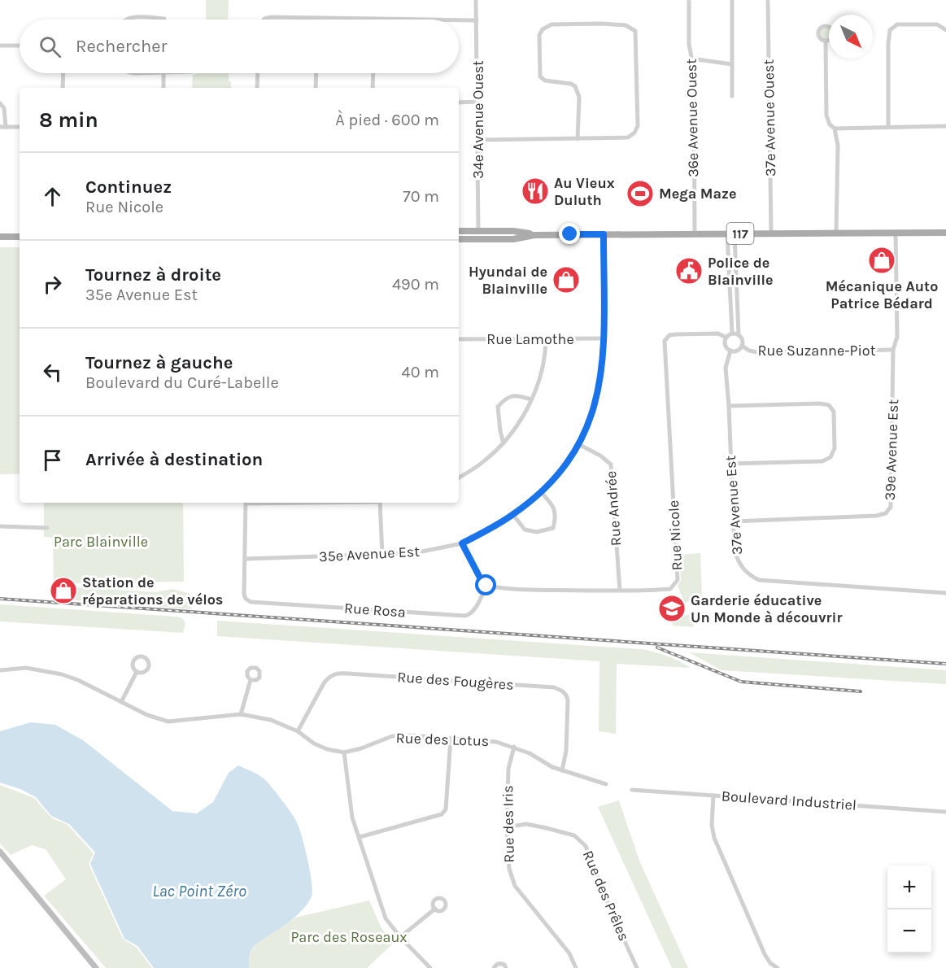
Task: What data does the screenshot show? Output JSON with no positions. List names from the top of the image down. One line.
{"streets":{"main road":["117"],"street":["36e Avenue Ouest","37e Avenue Ouest","34e Avenue Ouest","Rue Lamothe","Rue Suzanne-Piot","39e Avenue Est","37e Avenue Est","Rue Andrée","Rue Nicole","35e Avenue Est","Rue Rosa","Rue des Fougères","Rue des Lotus","Boulevard Industriel","Rue des Iris","Rue des Prêles"]},"crossings":[["36e Avenue Ouest","117"],["37e Avenue Ouest","117"],["34e Avenue Ouest","117"],["117","39e Avenue Est"],["117","35e Avenue Est"],["Rue Lamothe","35e Avenue Est"],["Rue Suzanne-Piot","39e Avenue Est"],["Rue Suzanne-Piot","37e Avenue Est"],["Rue Suzanne-Piot","Rue Nicole"],["39e Avenue Est","37e Avenue Est"],["37e Avenue Est","Rue Nicole"],["Rue Andrée","Rue Nicole"],["Rue Andrée","35e Avenue Est"],["Rue Nicole","Rue Rosa"],["35e Avenue Est","Rue Rosa"],["Rue des Fougères","Rue des Lotus"],["Rue des Lotus","Rue des Iris"],["Rue des Iris","Rue des Prêles"]],"water":["Lac Point Zéro"],"parks":["Parc Blainville","Parc des Roseaux"],"places":{"restaurant":["Au Vieux Duluth"],"sports":["Mega Maze"],"shop":["Mécanique Auto Patrice Bédard","Hyundai de Blainville","Station de réparations de vélos"],"public building":["Police de Blainville"],"school or university":["Garderie éducative Un Monde à découvrir"]},"north":"bottom right","page":{"search":"Rechercher","heading":["8 min","À pied · 600 m"],"list":[["Continuez","Rue Nicole","70 m"],["Tournez à droite","35e Avenue Est","490 m"],["Tournez à gauche","Boulevard du Curé-Labelle","40 m"],"Arrivée à destination"],"map_buttons":["+","−"]}}
